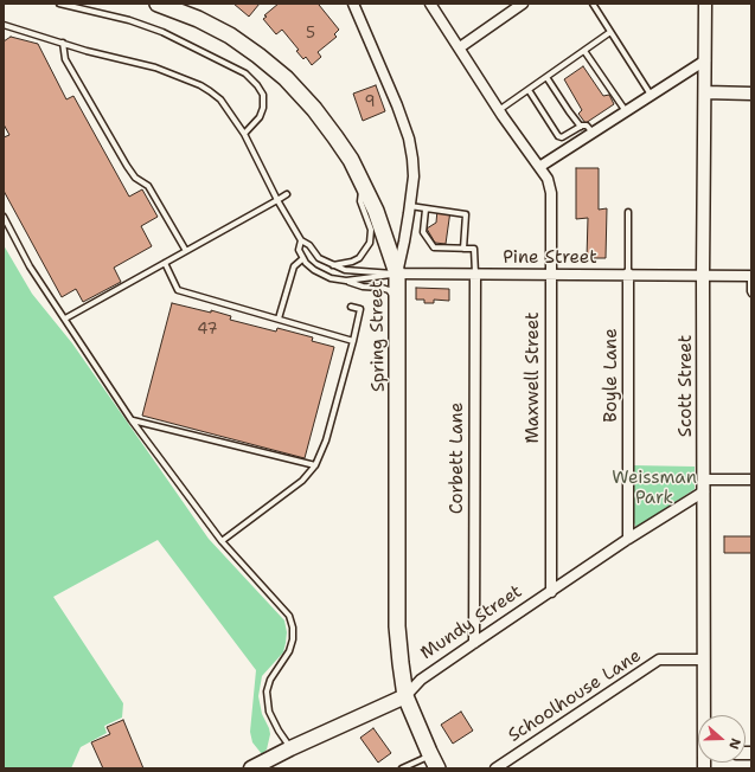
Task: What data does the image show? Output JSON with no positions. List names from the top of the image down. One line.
{"streets":{"main road":["Spring Street","Mundy Street"],"street":["Pine Street","Boyle Lane","Maxwell Street","Scott Street","Corbett Lane","Schoolhouse Lane"]},"crossings":[["Pine Street","Spring Street"],["Pine Street","Boyle Lane"],["Pine Street","Maxwell Street"],["Pine Street","Scott Street"],["Pine Street","Corbett Lane"],["Spring Street","Mundy Street"],["Boyle Lane","Mundy Street"],["Maxwell Street","Mundy Street"],["Scott Street","Mundy Street"],["Scott Street","Schoolhouse Lane"],["Corbett Lane","Mundy Street"]],"parks":["Weissman Park"],"house_numbers":["5","9","47"],"north":"right"}
